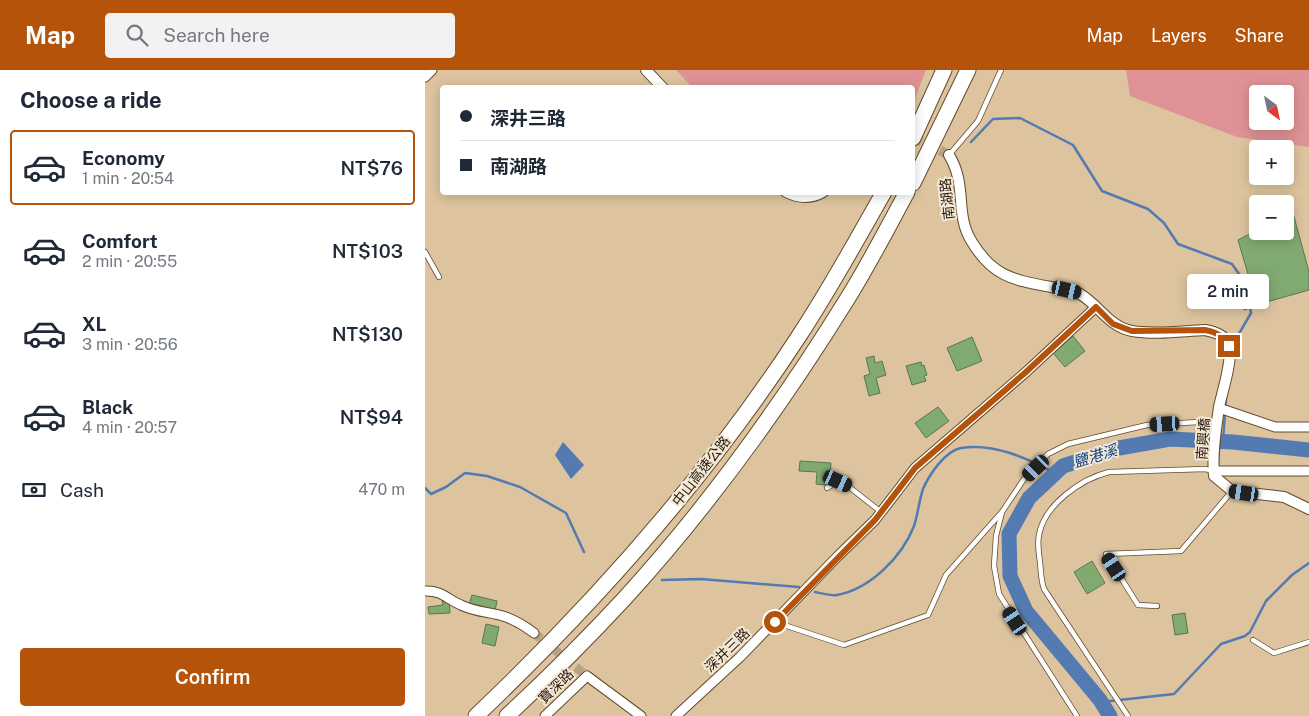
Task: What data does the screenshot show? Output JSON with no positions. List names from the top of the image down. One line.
{"streets":{"highway":["中山高速公路"],"street":["南湖路","南興橋","深井三路","寶深路"]},"crossings":[["南湖路","南興橋"],["南湖路","深井三路"]],"water":["鹽港溪"],"north":"bottom right","page":{"header":"Map","search":"Search here","nav":["Map","Layers","Share"],"heading":"Choose a ride","map_buttons":["+","−"],"banner":["深井三路","南湖路"],"list":[{"name":"Economy","note":"1 min · 20:54","value":"NT$76"},{"name":"Comfort","note":"2 min · 20:55","value":"NT$103"},{"name":"XL","note":"3 min · 20:56","value":"NT$130"},{"name":"Black","note":"4 min · 20:57","value":"NT$94"}],"bubble":"2 min","pay":["Cash","470 m"],"buttons":"Confirm"}}
